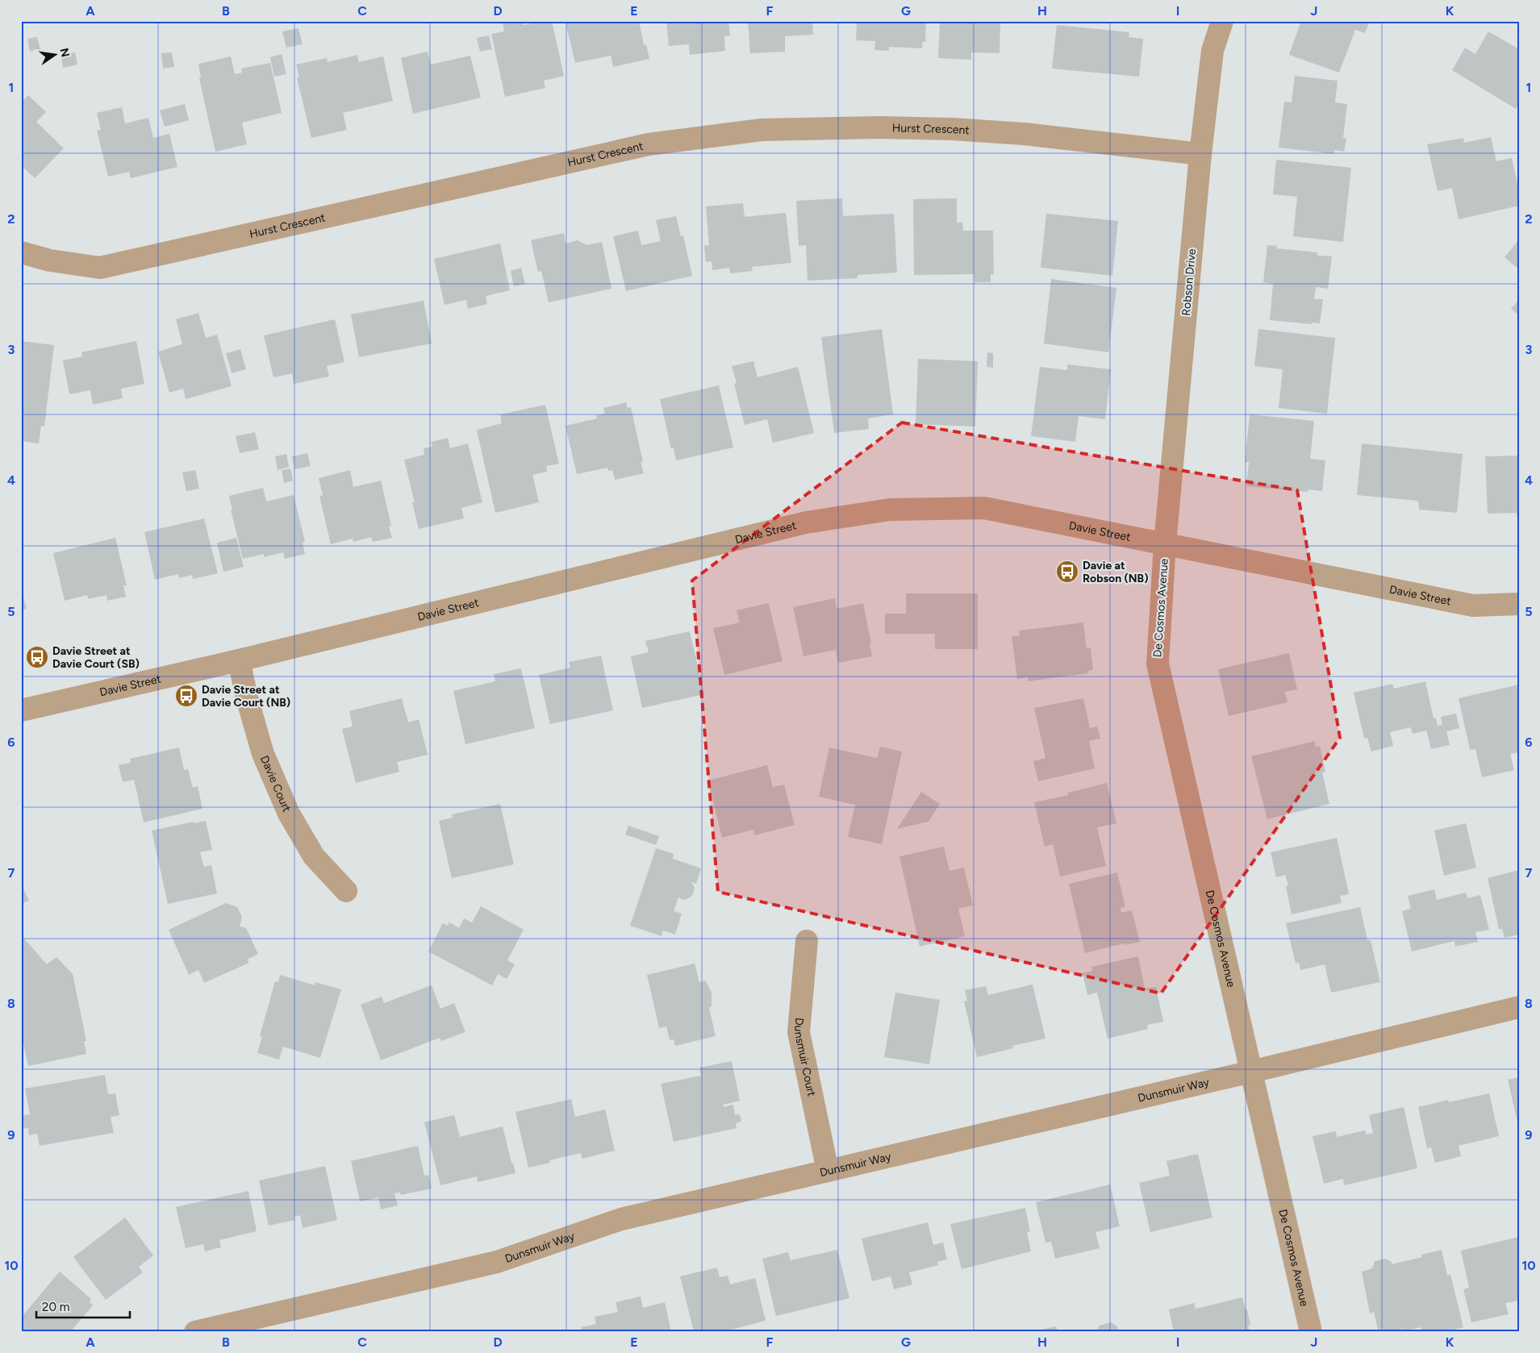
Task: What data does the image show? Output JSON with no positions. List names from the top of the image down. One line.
{"streets":{"street":["Hurst Crescent","Robson Drive","Davie Street","De Cosmos Avenue","Davie Court","Dunsmuir Court","Dunsmuir Way"]},"crossings":[["Hurst Crescent","Robson Drive"],["Robson Drive","Davie Street"],["Robson Drive","De Cosmos Avenue"],["Davie Street","De Cosmos Avenue"],["Davie Street","Davie Court"],["De Cosmos Avenue","Dunsmuir Way"],["Dunsmuir Court","Dunsmuir Way"]],"places":{"bus stop":["Davie at Robson (NB)","Davie Street at Davie Court (SB)","Davie Street at Davie Court (NB)"]},"scale_bar":"20 m","north":"right","grid":{"columns":["A","B","C","D","E","F","G","H","I","J","K"],"rows":["1","2","3","4","5","6","7","8","9","10"]}}
